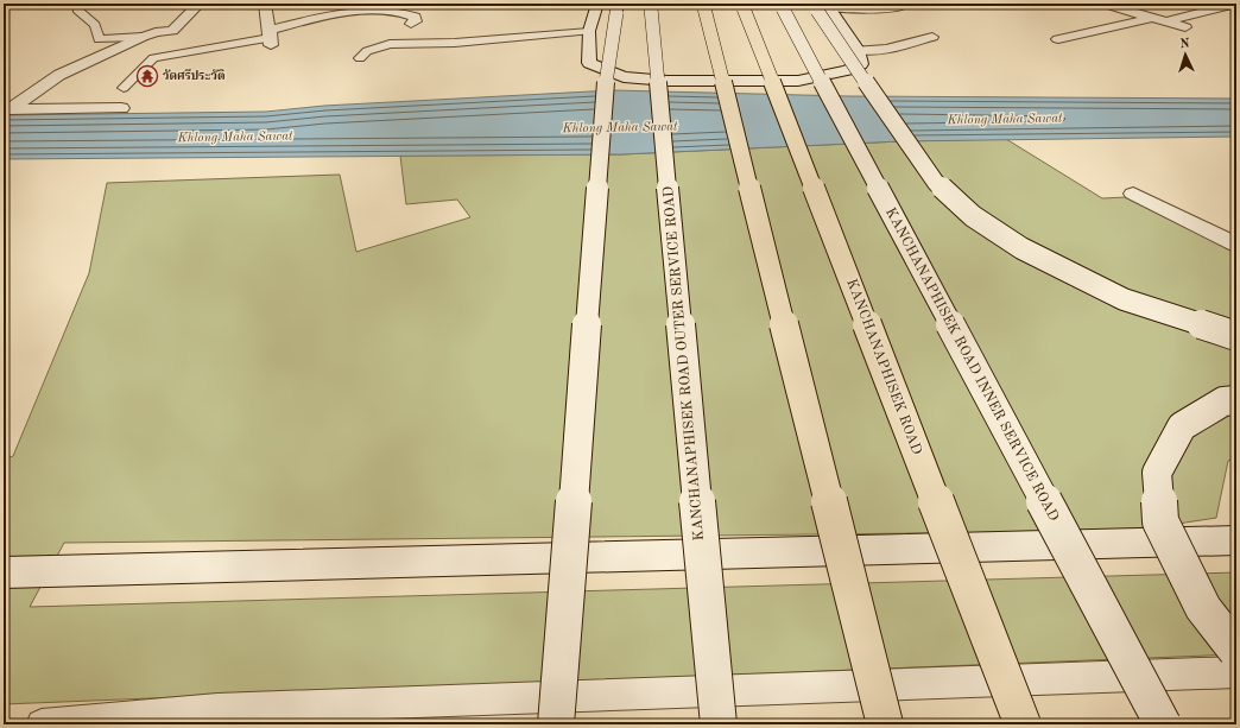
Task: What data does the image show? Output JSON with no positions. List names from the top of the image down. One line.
{"streets":{"highway":["KANCHANAPHISEK ROAD"],"main road":["KANCHANAPHISEK ROAD OUTER SERVICE ROAD","KANCHANAPHISEK ROAD INNER SERVICE ROAD"]},"water":["Khlong Maha Sawat"],"places":{"temple":["วัดศรีประวัติ"]},"north":"top"}
